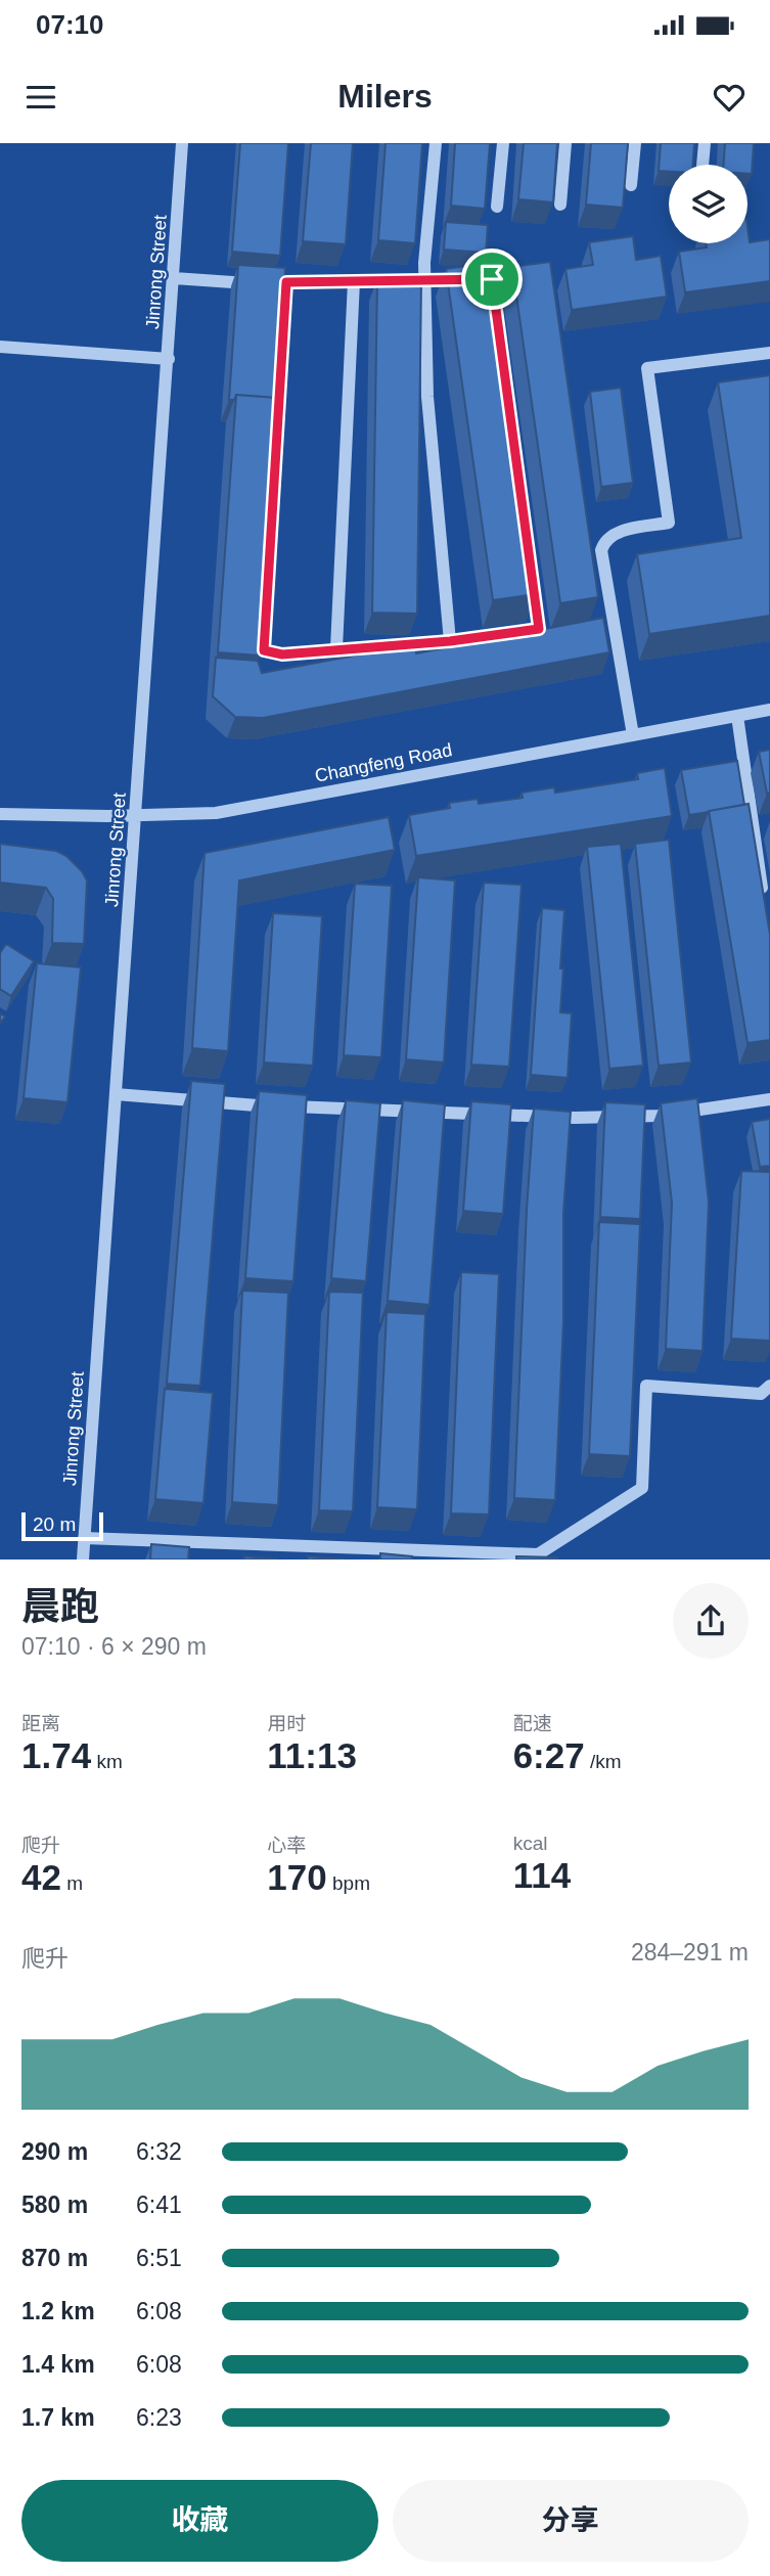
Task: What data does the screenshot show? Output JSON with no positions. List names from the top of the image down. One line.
{"streets":{"street":["Jinrong Street","Changfeng Road"]},"crossings":[["Jinrong Street","Changfeng Road"]],"scale_bar":"20 m","page":{"status":"07:10","header":"Milers","scale":"20 m","heading":["晨跑","07:10 · 6 × 290 m"],"stats":[["距离","1.74 km"],["用时","11:13"],["配速","6:27 /km"],["爬升","42 m"],["心率","170 bpm"],["kcal","114"]],"chart":["爬升","284–291 m"],"list":[{"name":"290 m","note":"6:32"},{"name":"580 m","note":"6:41"},{"name":"870 m","note":"6:51"},{"name":"1.2 km","note":"6:08"},{"name":"1.4 km","note":"6:08"},{"name":"1.7 km","note":"6:23"}],"buttons":["收藏","分享"]}}
